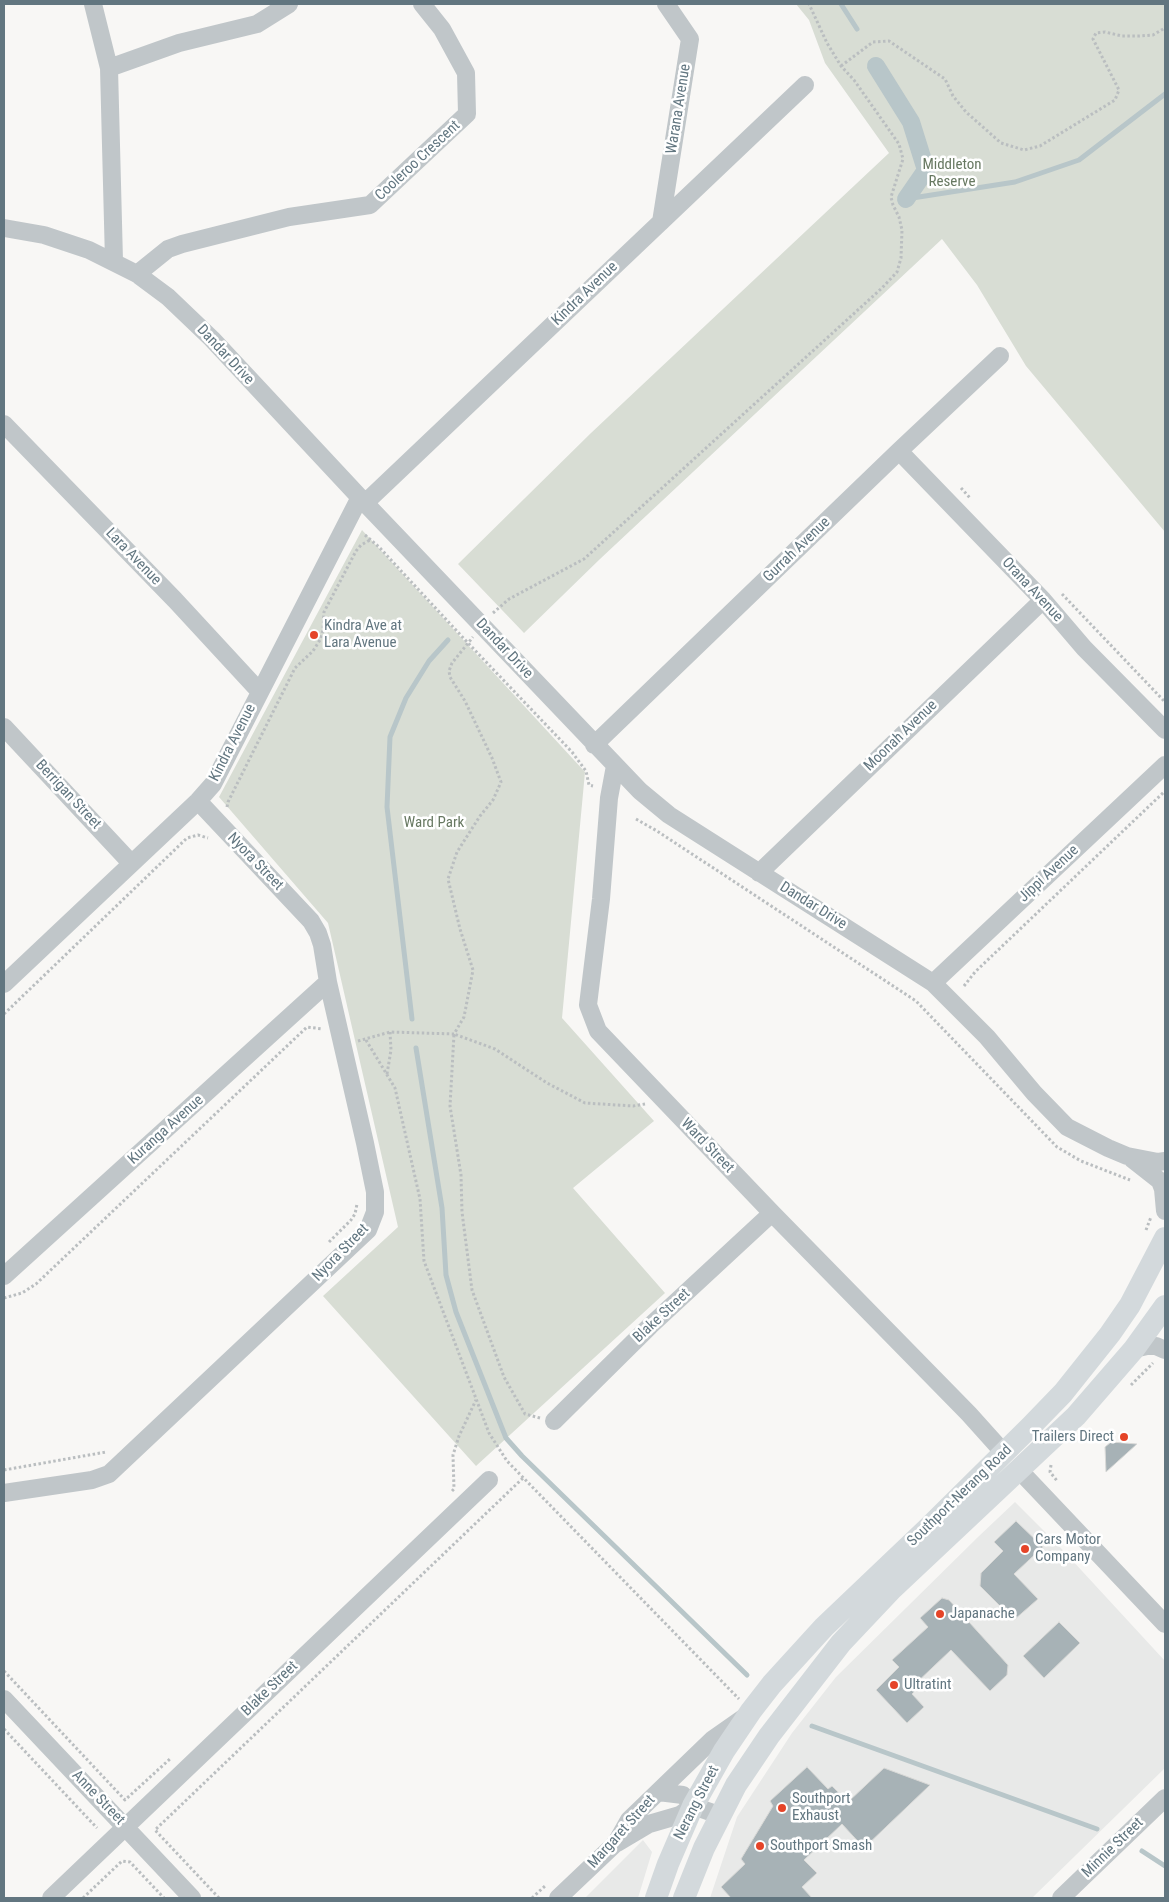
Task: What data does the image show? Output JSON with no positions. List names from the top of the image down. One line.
{"streets":{"main road":["Southport-Nerang Road","Nerang Street"],"street":["Warana Avenue","Cooleroo Crescent","Kindra Avenue","Dandar Drive","Gurrah Avenue","Lara Avenue","Orana Avenue","Moonah Avenue","Berrigan Street","Nyora Street","Jippi Avenue","Kuranga Avenue","Ward Street","Blake Street","Anne Street","Margaret Street","Minnie Street"]},"crossings":[["Warana Avenue","Kindra Avenue"],["Cooleroo Crescent","Dandar Drive"],["Kindra Avenue","Dandar Drive"],["Kindra Avenue","Lara Avenue"],["Kindra Avenue","Berrigan Street"],["Kindra Avenue","Nyora Street"],["Dandar Drive","Gurrah Avenue"],["Dandar Drive","Moonah Avenue"],["Dandar Drive","Jippi Avenue"],["Dandar Drive","Ward Street"],["Gurrah Avenue","Orana Avenue"],["Orana Avenue","Moonah Avenue"],["Nyora Street","Kuranga Avenue"],["Ward Street","Blake Street"],["Ward Street","Southport-Nerang Road"],["Blake Street","Anne Street"],["Southport-Nerang Road","Nerang Street"],["Nerang Street","Margaret Street"]],"parks":["Middleton Reserve","Ward Park"],"places":["Kindra Ave at Lara Avenue","Trailers Direct","Cars Motor Company","Japanache","Ultratint","Southport Exhaust","Southport Smash"]}
